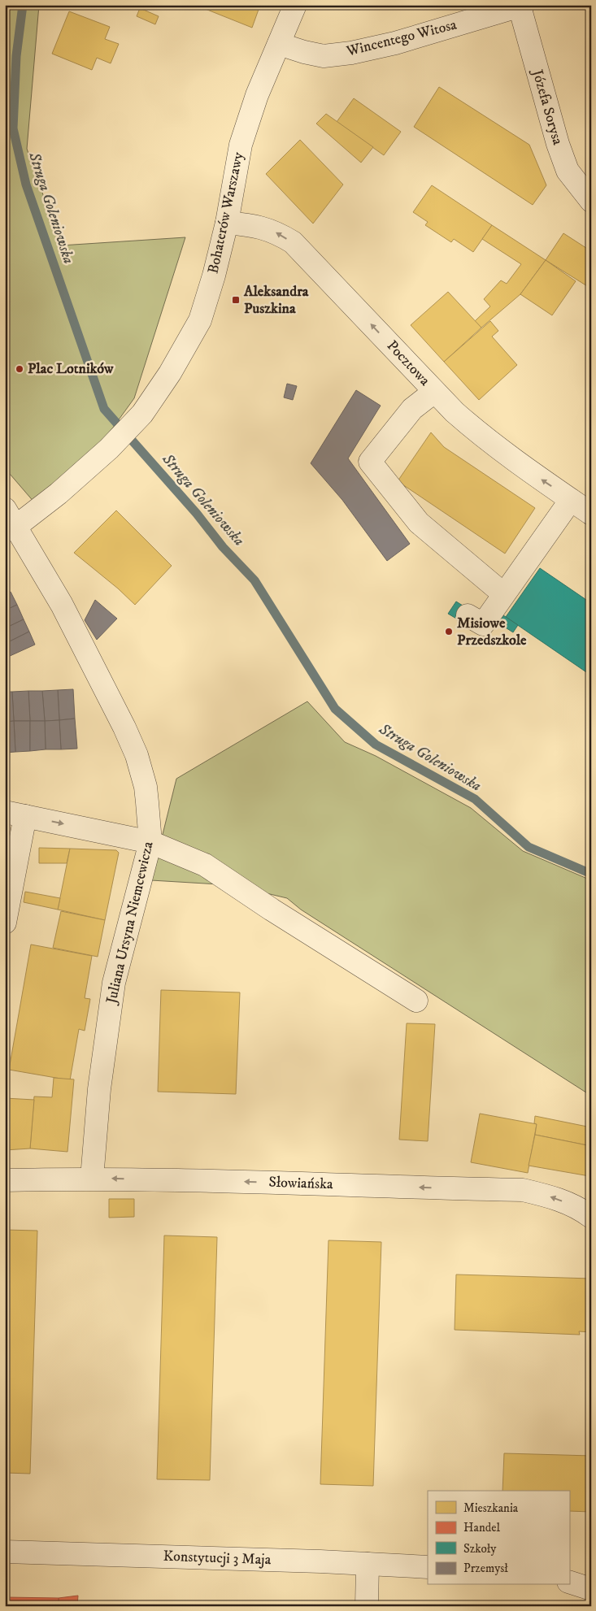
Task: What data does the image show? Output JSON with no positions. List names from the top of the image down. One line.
{"streets":{"street":["Wincentego Witosa","Józefa Sorysa","Bohaterów Warszawy","Pocztowa","Juliana Ursyna Niemcewicza","Słowiańska","Konstytucji 3 Maja"]},"crossings":[["Wincentego Witosa","Józefa Sorysa"],["Wincentego Witosa","Bohaterów Warszawy"],["Bohaterów Warszawy","Pocztowa"],["Bohaterów Warszawy","Juliana Ursyna Niemcewicza"],["Juliana Ursyna Niemcewicza","Słowiańska"]],"one_way":["Pocztowa","Słowiańska"],"water":["Struga Goleniowska"],"places":{"transit":["Aleksandra Puszkina"],"other":["Plac Lotników","Misiowe Przedszkole"]},"legend":["Mieszkania","Handel","Szkoły","Przemysł"]}
